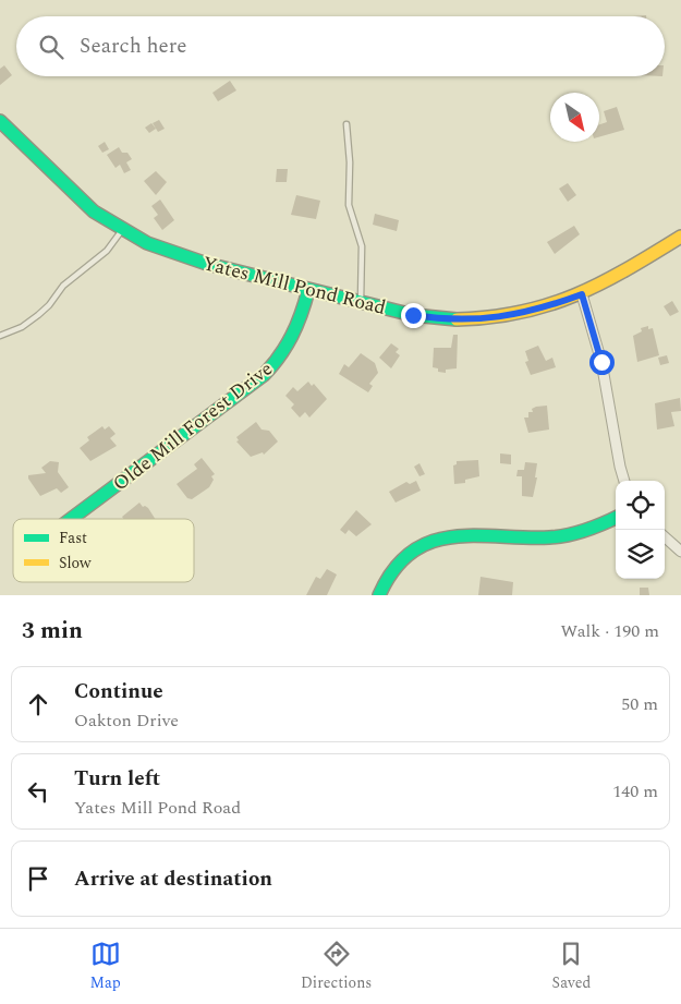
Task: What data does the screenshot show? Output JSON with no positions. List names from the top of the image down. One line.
{"streets":{"street":["Yates Mill Pond Road","Olde Mill Forest Drive"]},"crossings":[["Yates Mill Pond Road","Olde Mill Forest Drive"]],"legend":["Fast","Slow"],"north":"bottom right","page":{"search":"Search here","heading":["3 min","Walk · 190 m"],"list":[["Continue","Oakton Drive","50 m"],["Turn left","Yates Mill Pond Road","140 m"],"Arrive at destination"],"nav":["Map","Directions","Saved"]}}
